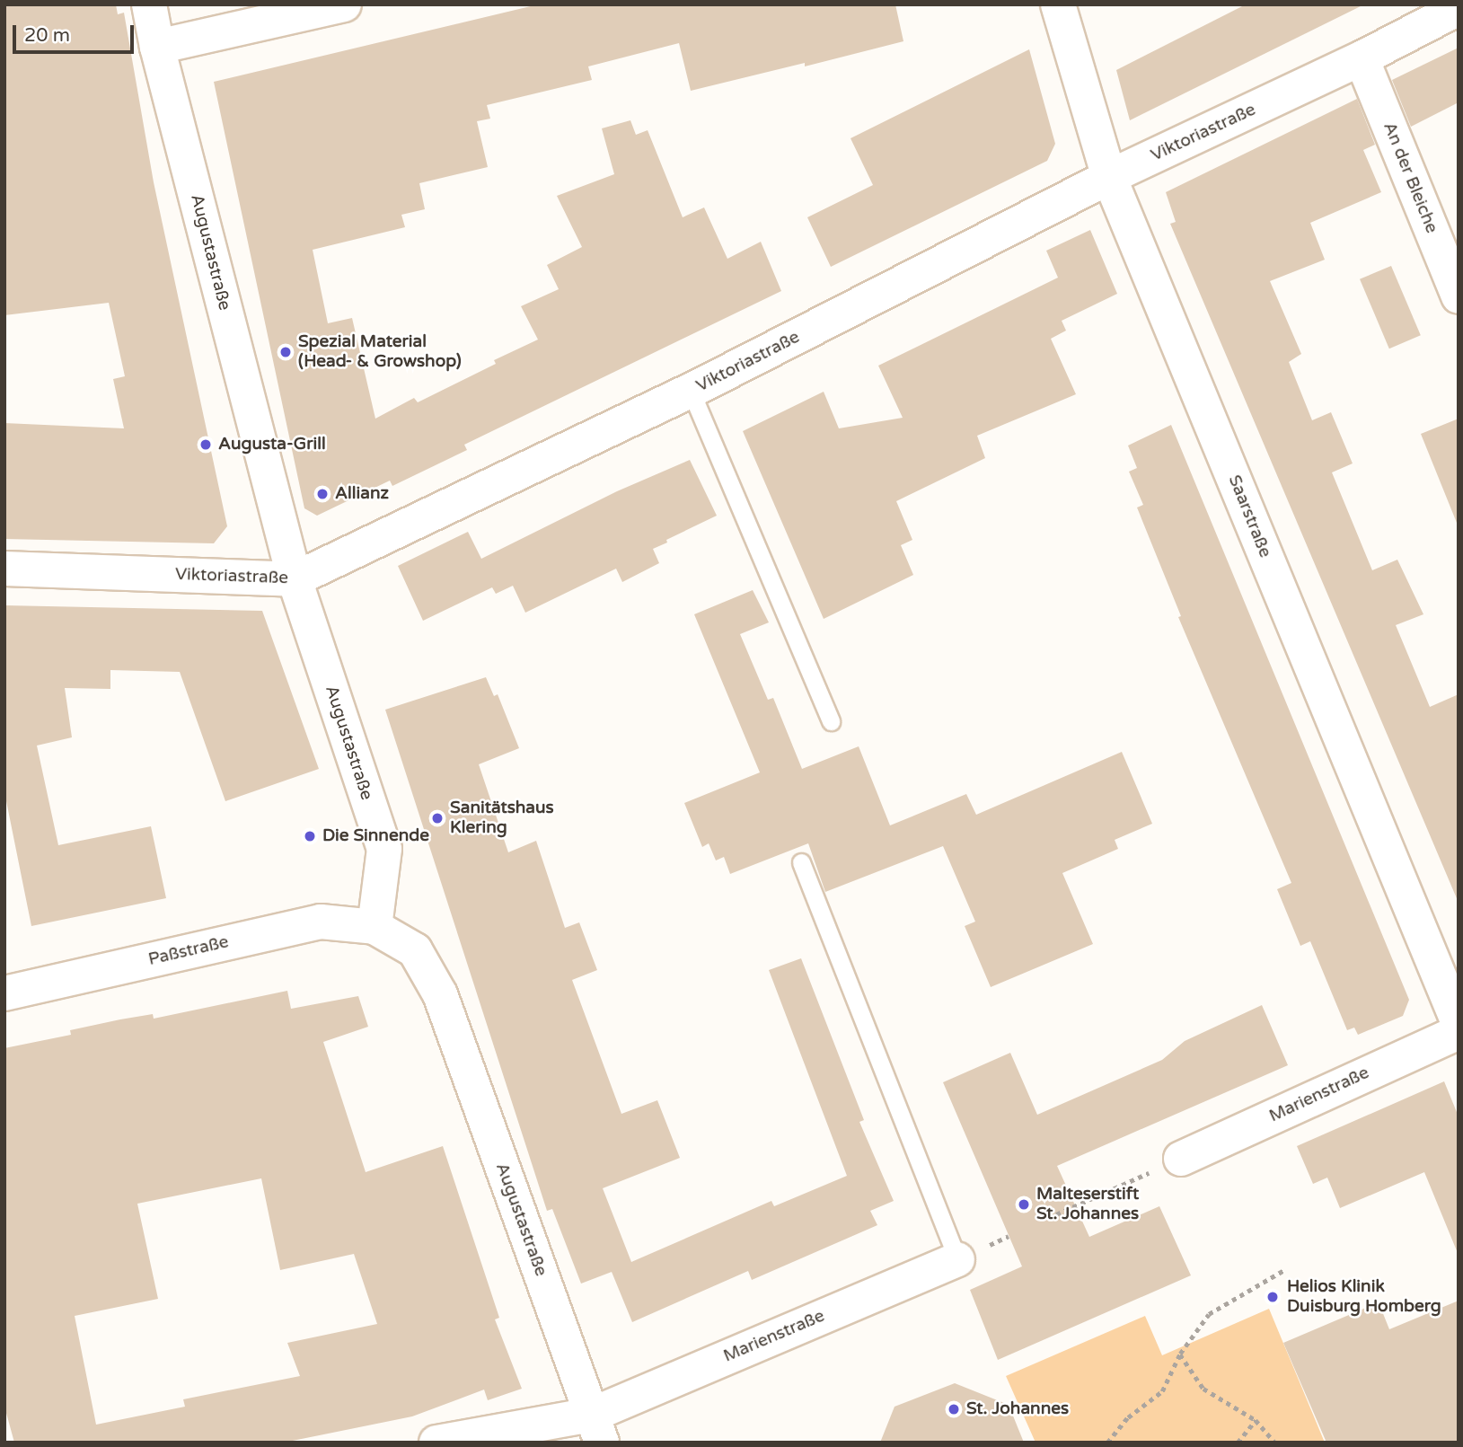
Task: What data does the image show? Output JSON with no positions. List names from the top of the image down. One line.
{"streets":{"street":["Viktoriastraße","An der Bleiche","Augustastraße","Saarstraße","Paßstraße","Marienstraße"]},"crossings":[["Viktoriastraße","An der Bleiche"],["Viktoriastraße","Augustastraße"],["Viktoriastraße","Saarstraße"],["Augustastraße","Paßstraße"],["Augustastraße","Marienstraße"]],"places":["Spezial Material (Head- & Growshop)","Augusta-Grill","Allianz","Sanitätshaus Klering","Die Sinnende","Malteserstift St. Johannes","Helios Klinik Duisburg Homberg","St. Johannes"],"scale_bar":"20 m"}
